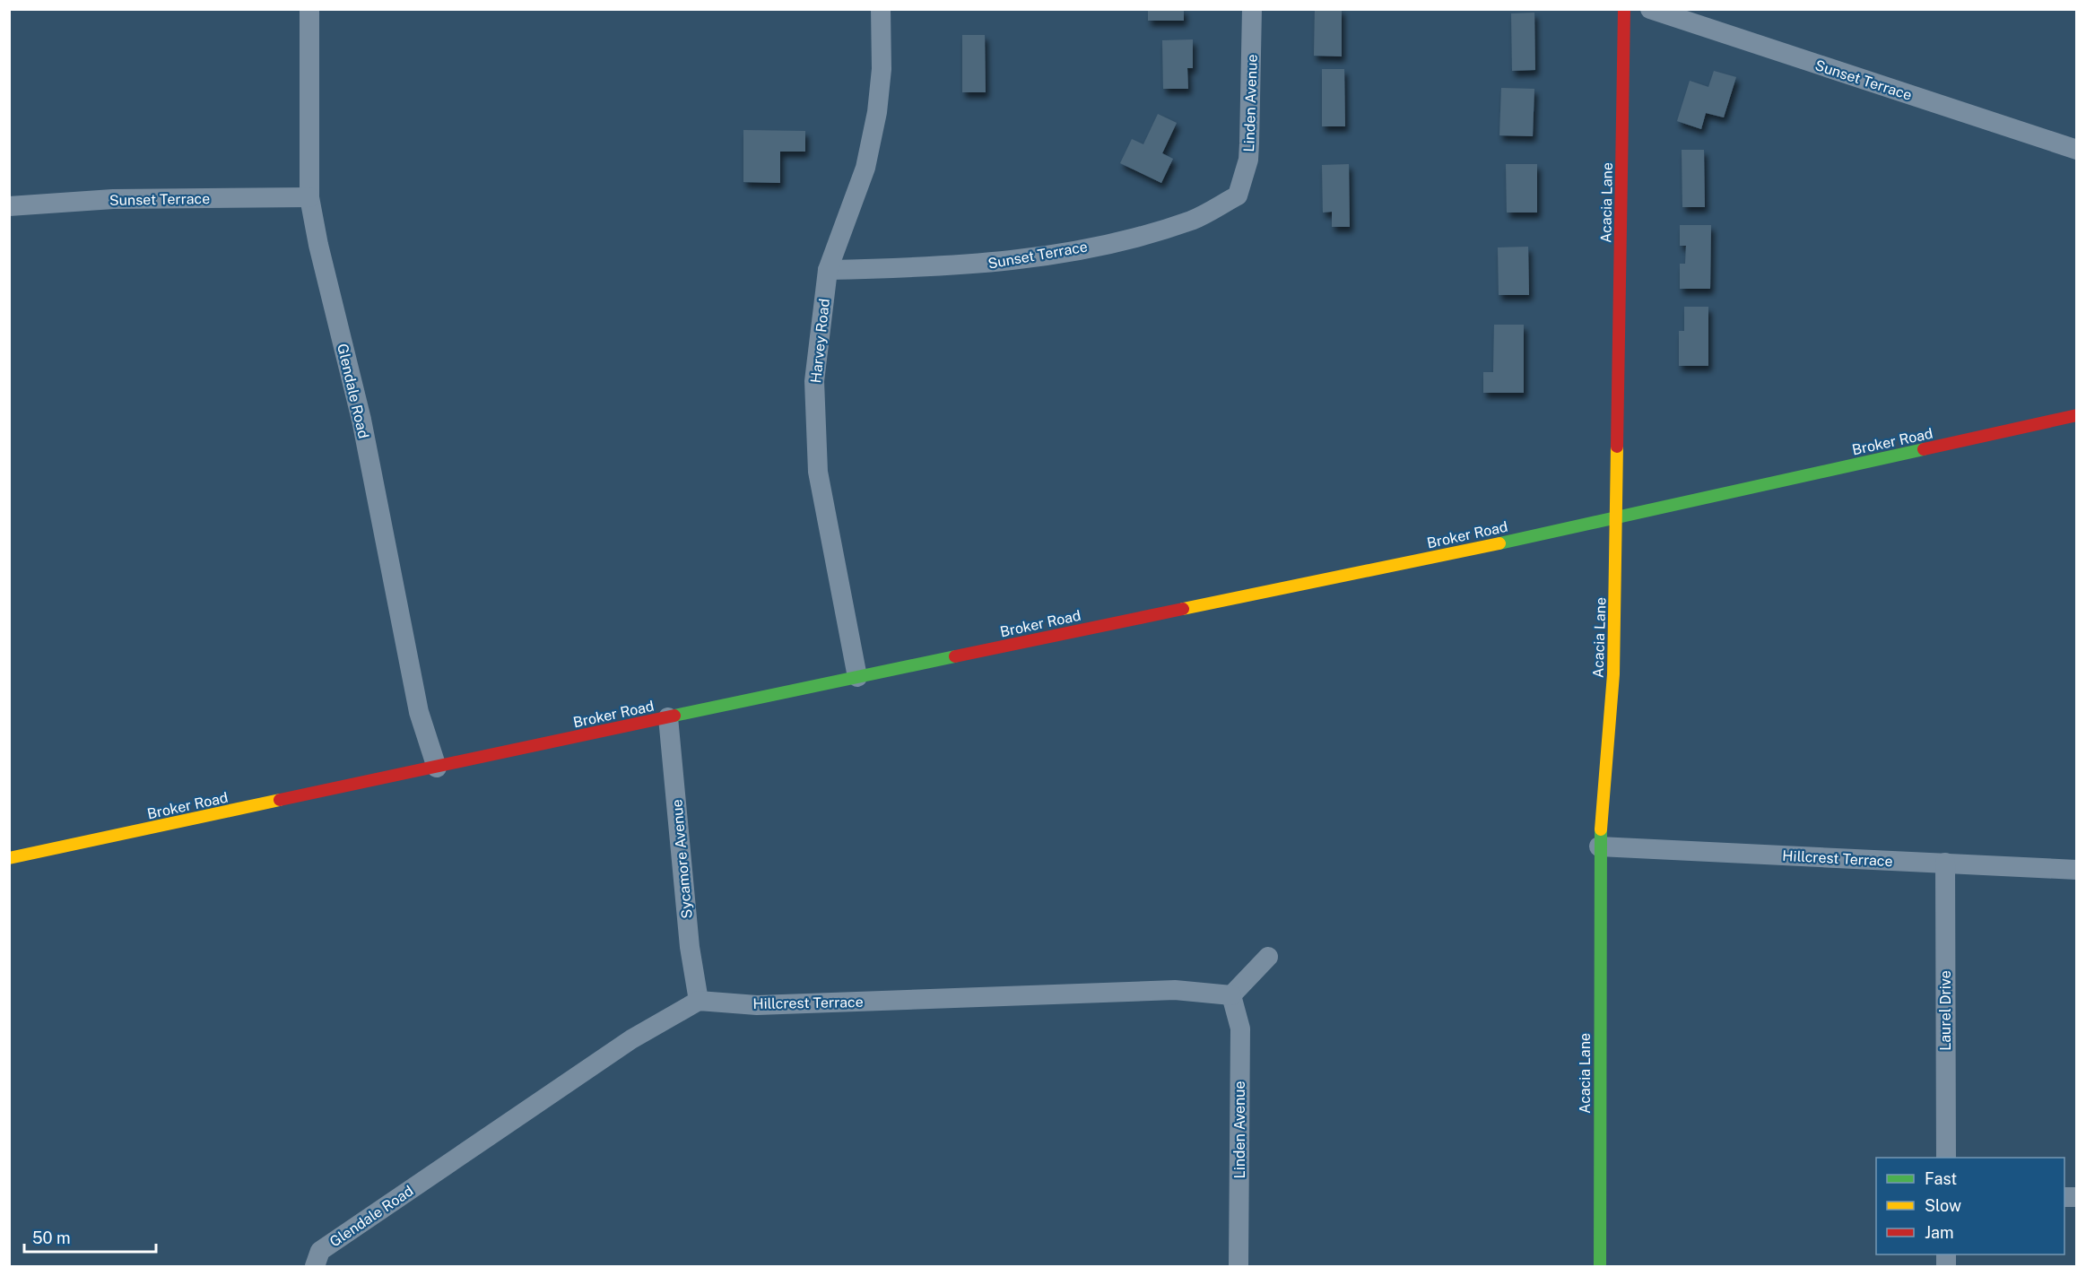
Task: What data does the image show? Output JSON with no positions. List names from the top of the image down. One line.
{"streets":{"street":["Sunset Terrace","Linden Avenue","Acacia Lane","Harvey Road","Glendale Road","Broker Road","Hillcrest Terrace","Sycamore Avenue","Laurel Drive"]},"crossings":[["Sunset Terrace","Linden Avenue"],["Sunset Terrace","Harvey Road"],["Sunset Terrace","Glendale Road"],["Linden Avenue","Hillcrest Terrace"],["Acacia Lane","Broker Road"],["Acacia Lane","Hillcrest Terrace"],["Harvey Road","Broker Road"],["Glendale Road","Broker Road"],["Glendale Road","Hillcrest Terrace"],["Glendale Road","Sycamore Avenue"],["Broker Road","Sycamore Avenue"],["Hillcrest Terrace","Sycamore Avenue"],["Hillcrest Terrace","Laurel Drive"]],"legend":["Fast","Slow","Jam"],"scale_bar":"50 m"}
